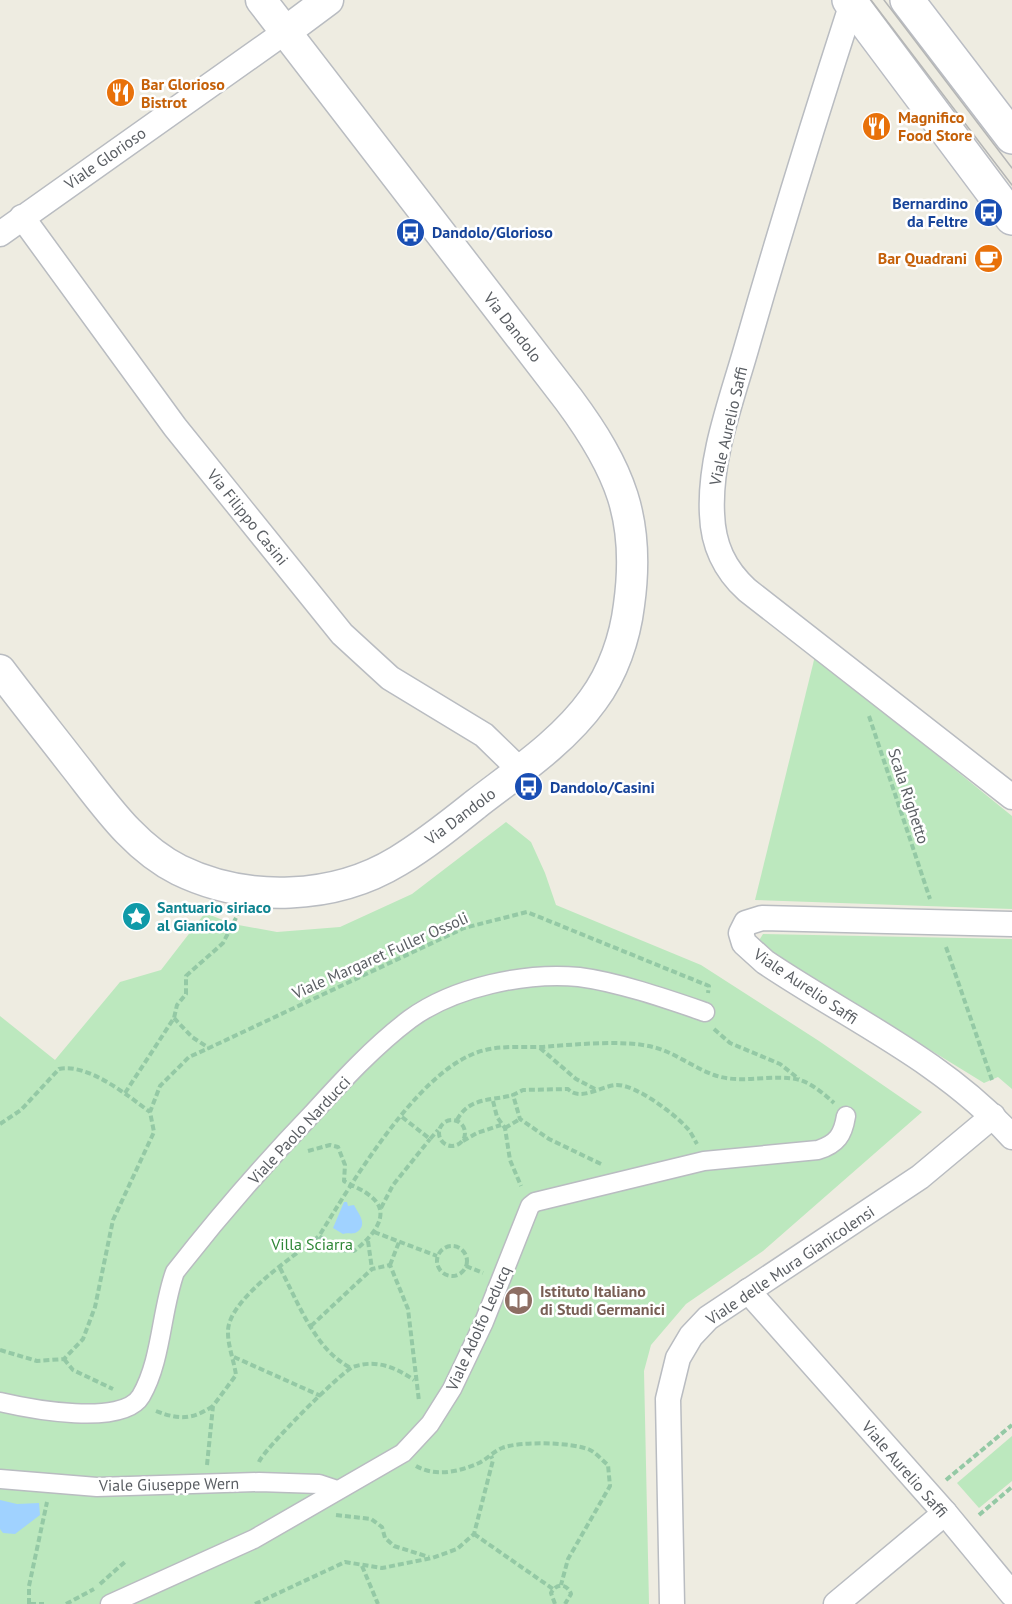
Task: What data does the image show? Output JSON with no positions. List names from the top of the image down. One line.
{"streets":{"street":["Viale Glorioso","Via Dandolo","Viale Aurelio Saffi","Via Filippo Casini","Viale Paolo Narducci","Viale delle Mura Gianicolensi","Viale Adolfo Leducq","Viale Giuseppe Wern"],"path":["Scala Righetto","Viale Margaret Fuller Ossoli"]},"crossings":[["Viale Glorioso","Via Dandolo"],["Viale Glorioso","Via Filippo Casini"],["Via Dandolo","Via Filippo Casini"],["Viale Aurelio Saffi","Viale delle Mura Gianicolensi"],["Viale Adolfo Leducq","Viale Giuseppe Wern"]],"parks":["Villa Sciarra"],"places":{"restaurant":["Bar Glorioso Bistrot","Magnifico Food Store"],"bus stop":["Bernardino da Feltre","Dandolo/Glorioso","Dandolo/Casini"],"cafe":["Bar Quadrani"],"place":["Santuario siriaco al Gianicolo"],"library":["Istituto Italiano di Studi Germanici"]}}
